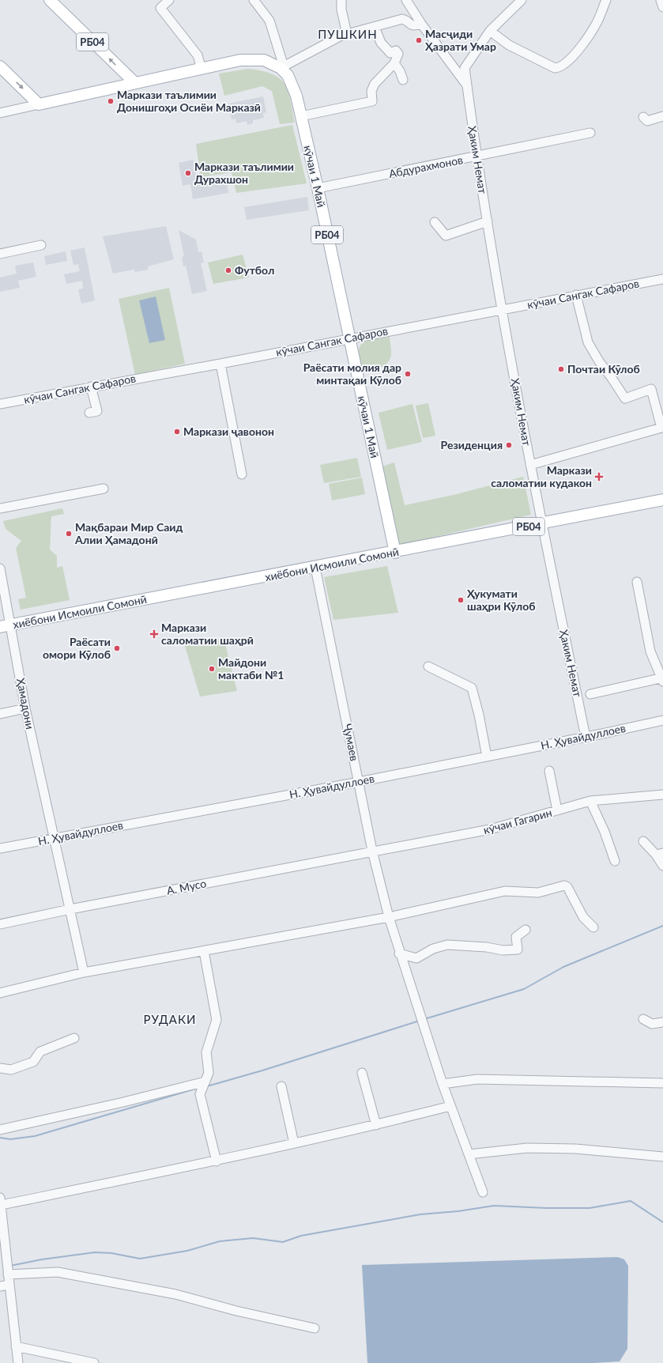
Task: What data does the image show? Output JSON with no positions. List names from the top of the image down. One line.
{"streets":{"main road":["РБ04","кӯчаи 1 Май","хиёбони Исмоили Сомонӣ"],"street":["Ҳаким Немат","Абдурахмонов","кӯчаи Сангак Сафаров","Ҳамадони","Н. Ҳувайдуллоев","Ҷумаев","кӯчаи Гагарин","А. Мусо"]},"crossings":[["РБ04","кӯчаи 1 Май"],["Ҳаким Немат","Абдурахмонов"],["Ҳаким Немат","кӯчаи Сангак Сафаров"],["Ҳаким Немат","хиёбони Исмоили Сомонӣ"],["Ҳаким Немат","Н. Ҳувайдуллоев"],["Абдурахмонов","кӯчаи 1 Май"],["кӯчаи 1 Май","кӯчаи Сангак Сафаров"],["кӯчаи 1 Май","хиёбони Исмоили Сомонӣ"],["хиёбони Исмоили Сомонӣ","Ҳамадони"],["хиёбони Исмоили Сомонӣ","Ҷумаев"],["Ҳамадони","Н. Ҳувайдуллоев"],["Ҳамадони","А. Мусо"],["Н. Ҳувайдуллоев","Ҷумаев"],["Ҷумаев","кӯчаи Гагарин"],["Ҷумаев","А. Мусо"],["кӯчаи Гагарин","А. Мусо"]],"districts":["ПУШКИН","РУДАКИ"],"places":{"other":["Масҷиди Ҳазрати Умар","Маркази таълимии Донишгоҳи Осиёи Марказӣ","Маркази таълимии Дурахшон","Футбол","Почтаи Кӯлоб","Раёсати молия дар минтақаи Кӯлоб","Маркази ҷавонон","Резиденция","Мақбараи Мир Саид Алии Ҳамадонӣ","Ҳукумати шаҳри Кӯлоб","Раёсати омори Кӯлоб","Майдони мактаби №1"],"health":["Маркази саломатии кудакон","Маркази саломатии шаҳрӣ"]}}
